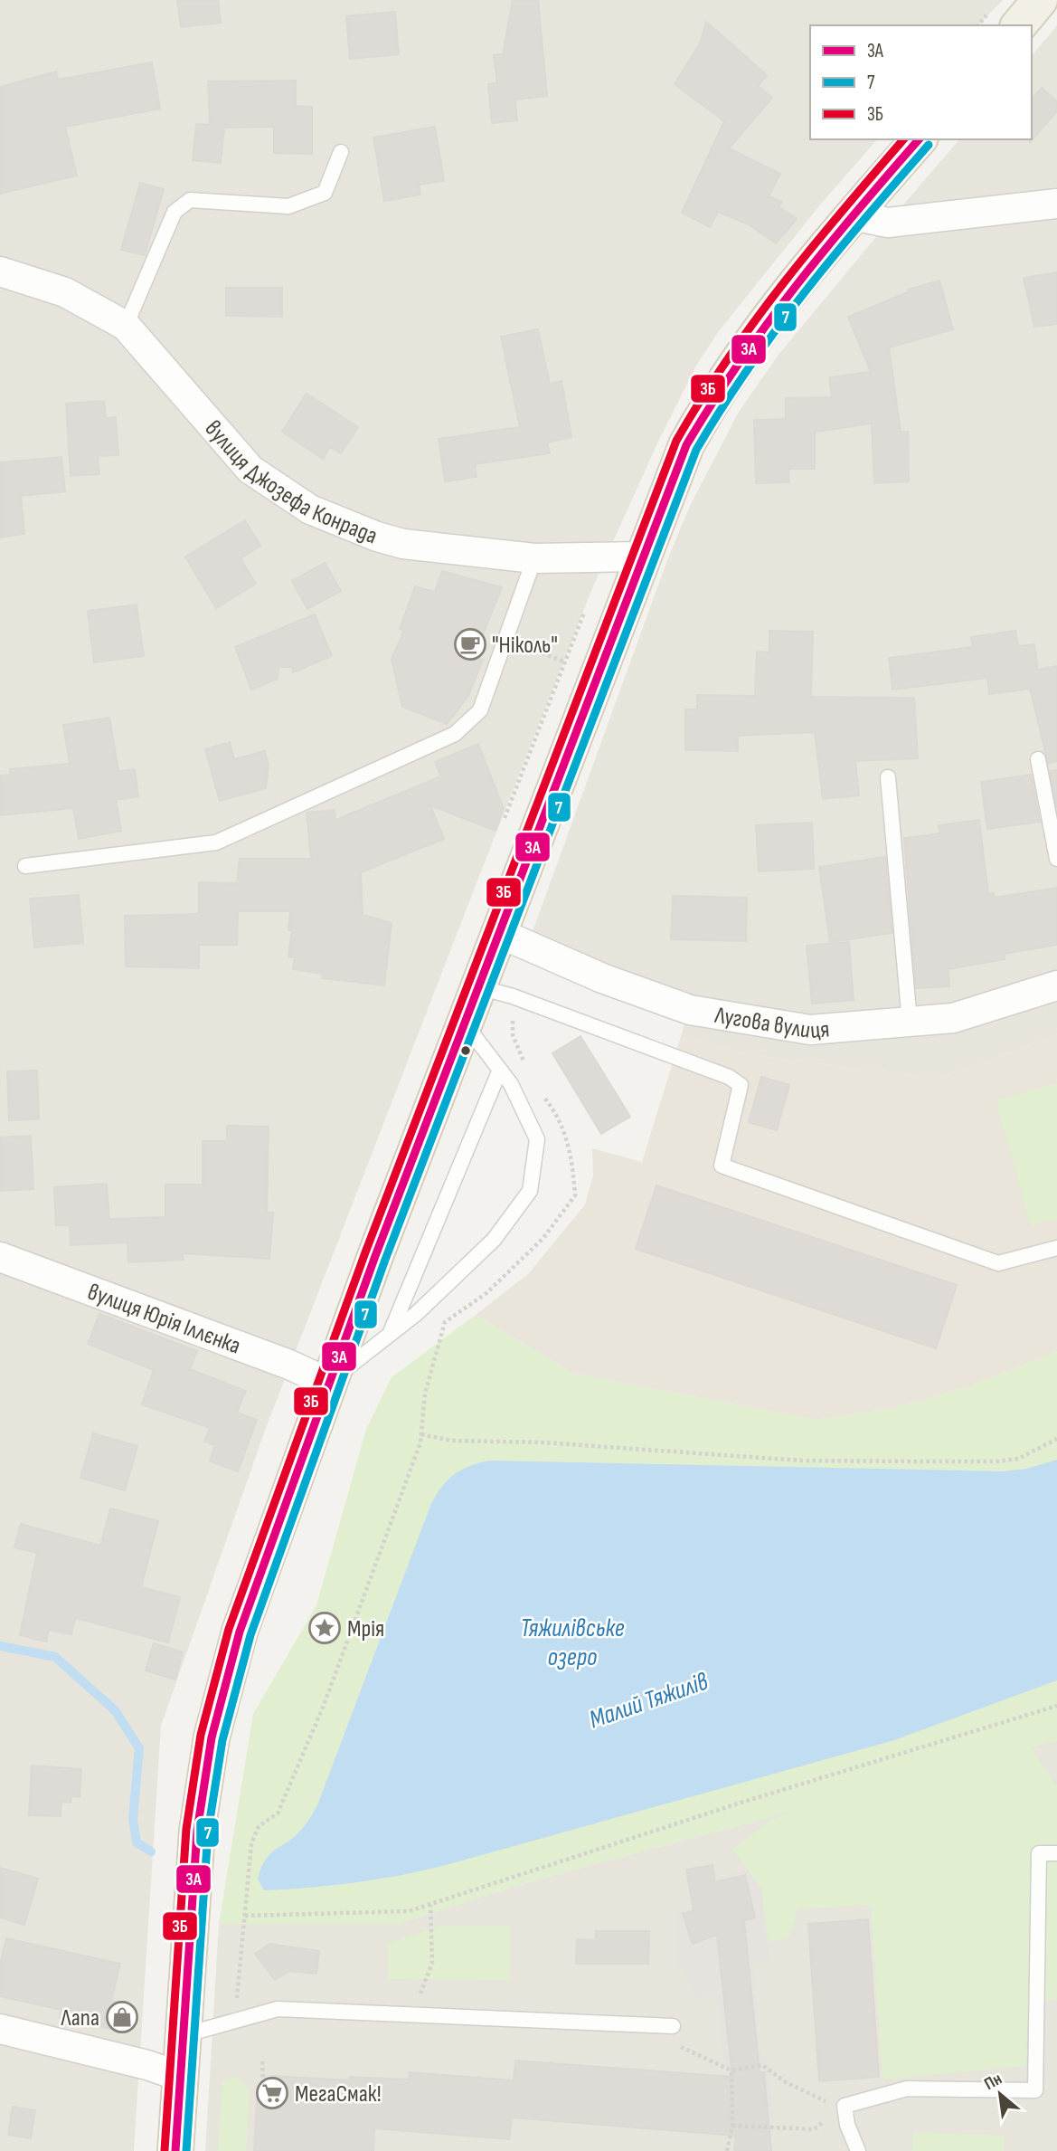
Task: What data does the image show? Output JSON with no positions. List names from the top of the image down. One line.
{"streets":{"street":["вулиця Джозефа Конрада","Лугова вулиця","вулиця Юрія Іллєнка"]},"water":["Тяжилівське озеро","Малий Тяжилів"],"places":{"cafe":["\"Ніколь\""],"place":["Мрія"],"shop":["Лапа"],"supermarket":["МегаСмак!"]},"lines":["transit line 3А","transit line 3Б","transit line 7"],"legend":["3А","7","3Б"],"north":"top left"}
